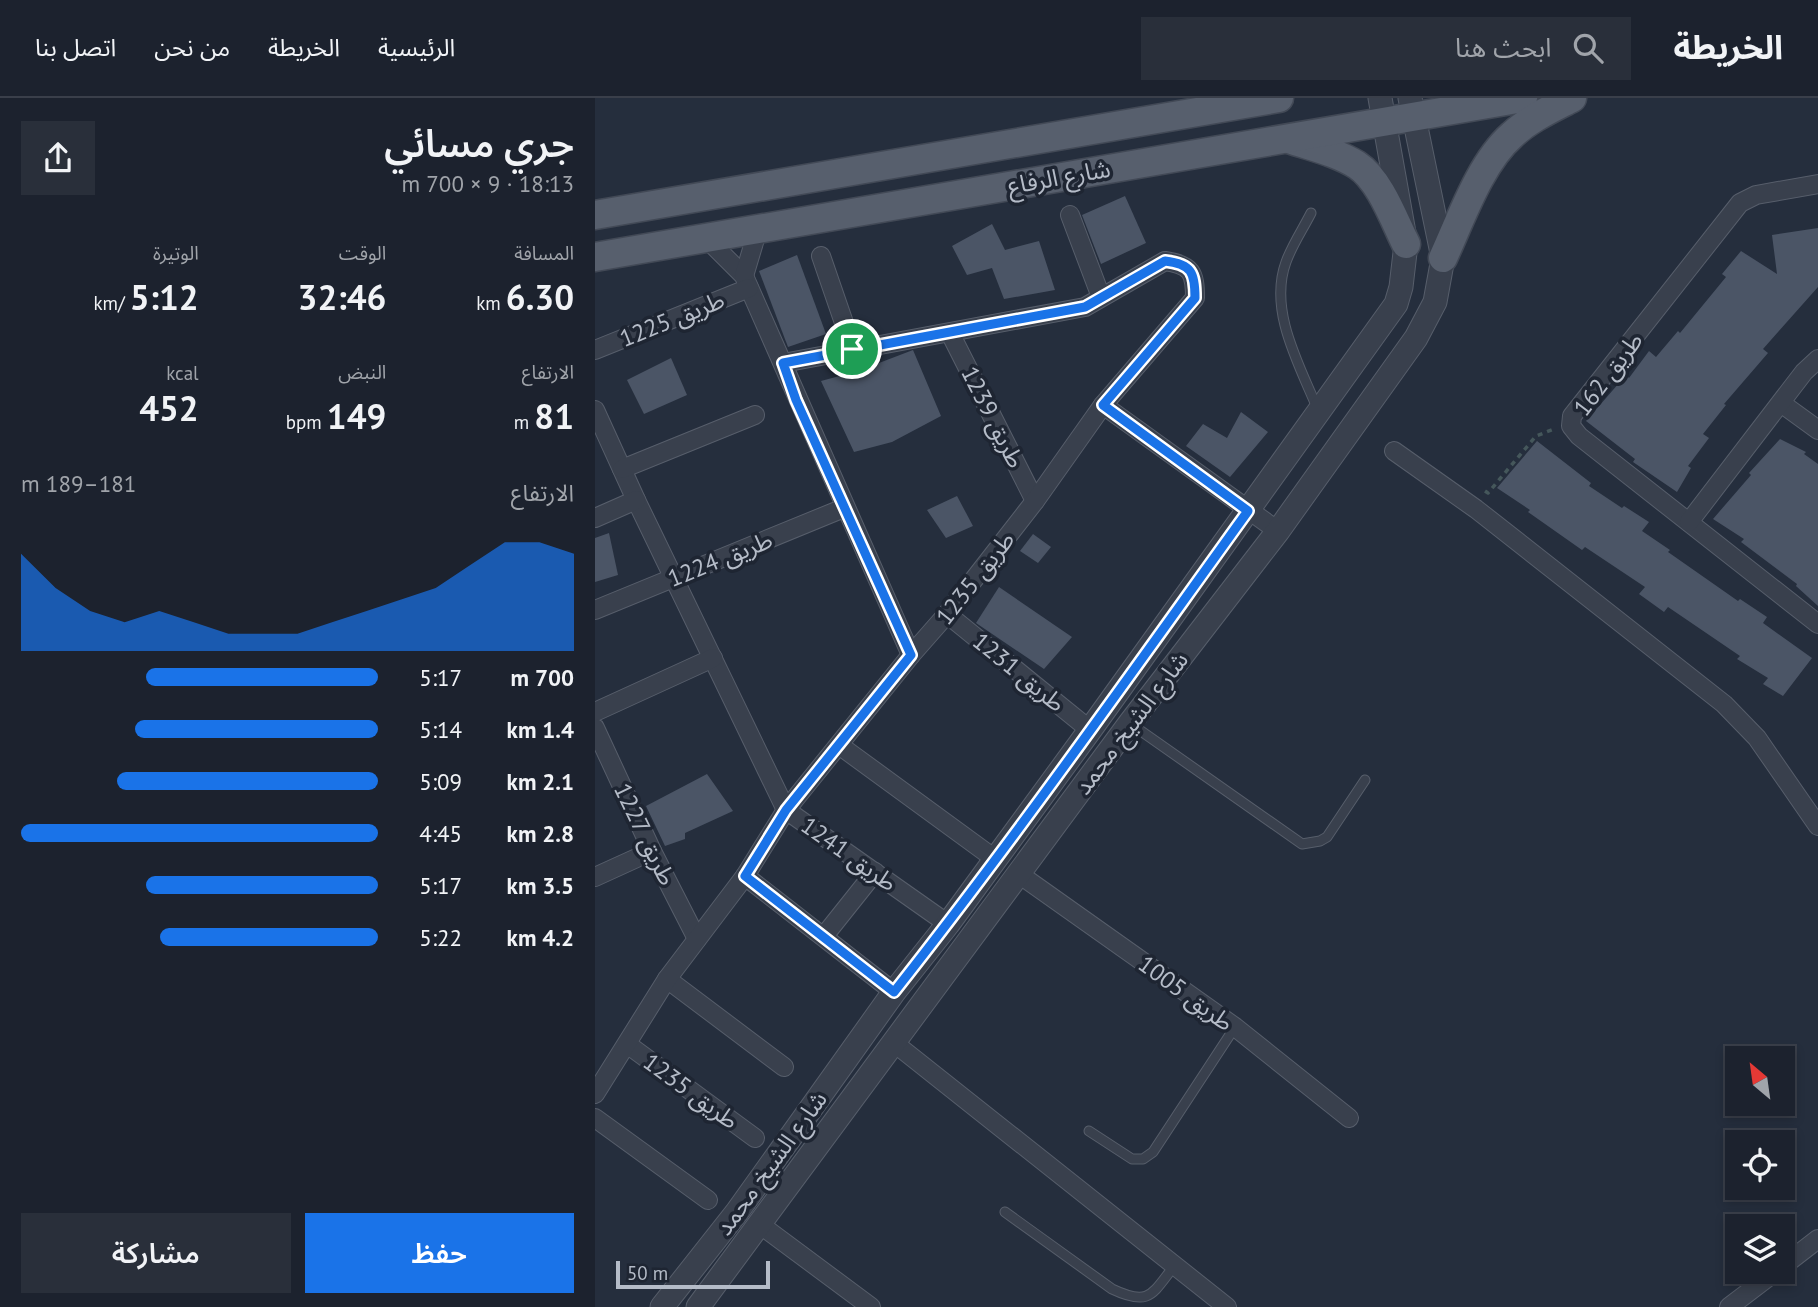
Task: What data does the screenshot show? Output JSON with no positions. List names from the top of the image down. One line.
{"streets":{"main road":["شارع الرفاع"],"street":["طريق 1225","طريق 162","طريق 1239","طريق 1224","طريق 1235","طريق 1231","شارع الشيخ محمد","طريق 1227","طريق 1241","طريق 1005"]},"crossings":[["شارع الرفاع","شارع الشيخ محمد"],["طريق 1239","طريق 1235"],["طريق 1224","طريق 1241"],["طريق 1235","طريق 1231"],["طريق 1235","طريق 1227"],["طريق 1235","طريق 1241"],["طريق 1231","شارع الشيخ محمد"],["شارع الشيخ محمد","طريق 1241"],["شارع الشيخ محمد","طريق 1005"]],"scale_bar":"50 m","north":"top left","page":{"header":"الخريطة","search":"ابحث هنا","nav":["الرئيسية","الخريطة","من نحن","اتصل بنا"],"heading":["جري مسائي","18:13 · 9 × 700 m"],"stats":[["المسافة","6.30 km"],["الوقت","32:46"],["الوتيرة","5:12 /km"],["الارتفاع","81 m"],["النبض","149 bpm"],["kcal","452"]],"chart":["الارتفاع","181–189 m"],"list":[{"name":"700 m","note":"5:17"},{"name":"1.4 km","note":"5:14"},{"name":"2.1 km","note":"5:09"},{"name":"2.8 km","note":"4:45"},{"name":"3.5 km","note":"5:17"},{"name":"4.2 km","note":"5:22"}],"buttons":["حفظ","مشاركة"],"scale":"50 m"}}
